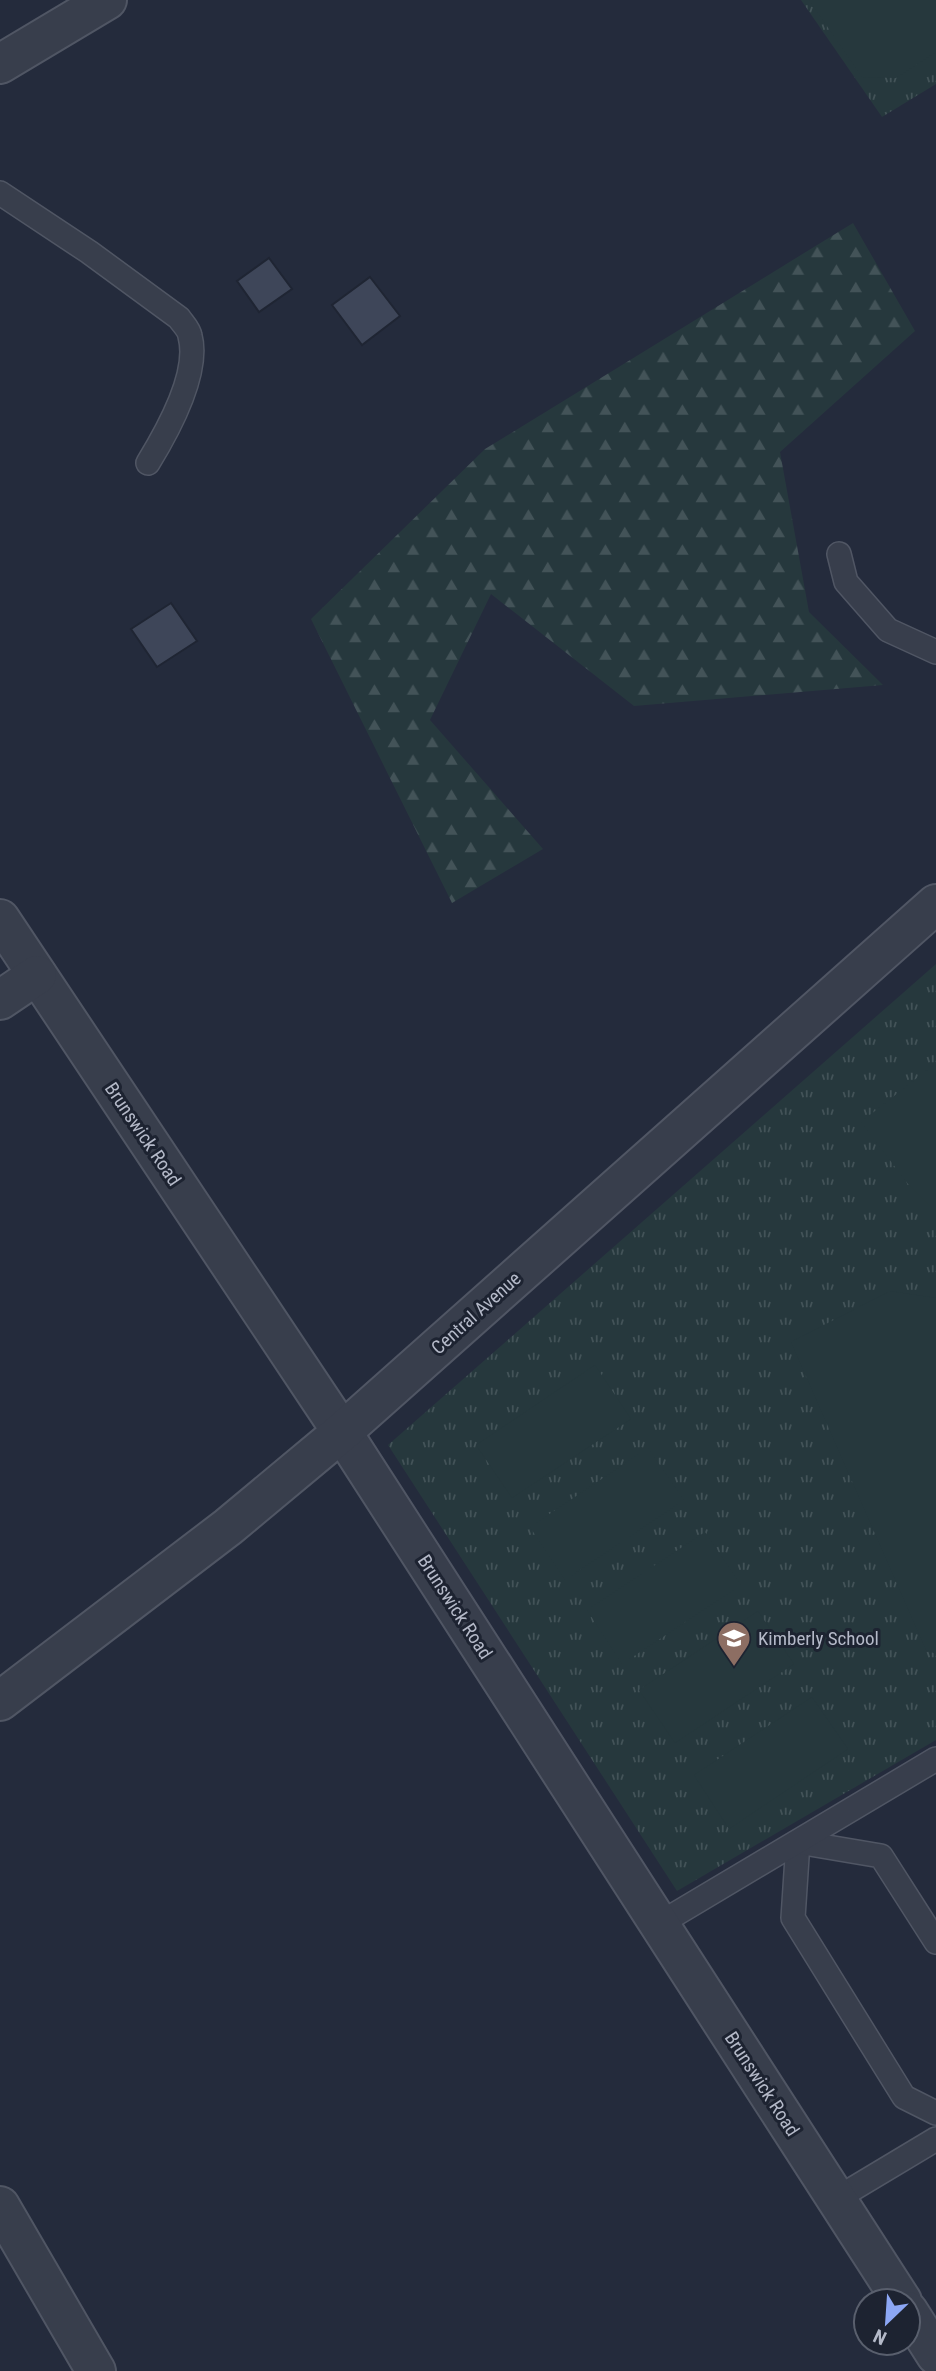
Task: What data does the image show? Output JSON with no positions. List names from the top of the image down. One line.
{"streets":{"street":["Brunswick Road","Central Avenue"]},"crossings":[["Brunswick Road","Central Avenue"]],"places":{"school or university":["Kimberly School"]},"north":"bottom left"}
